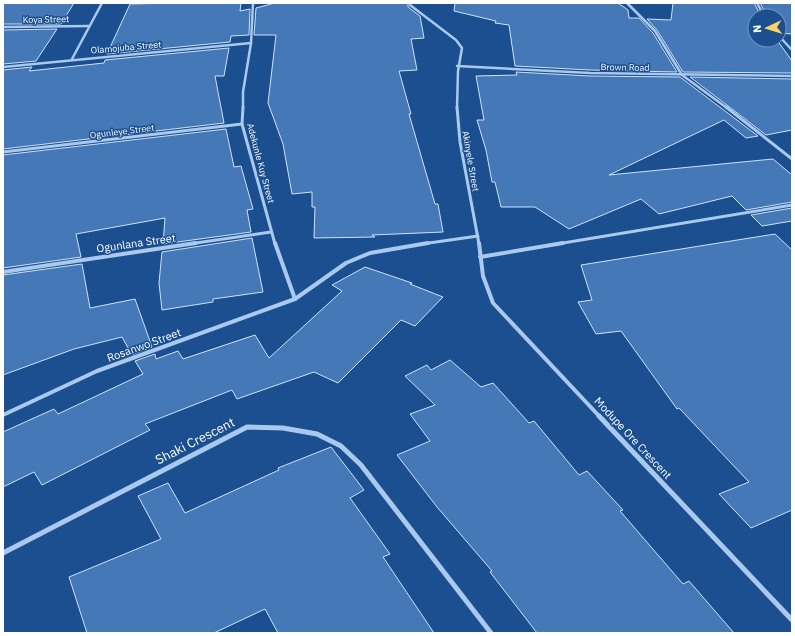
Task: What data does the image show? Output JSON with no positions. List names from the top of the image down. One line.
{"streets":{"street":["Koya Street","Olamojuba Street","Brown Road","Ogunleye Street","Akinyele Street","Adekunle Kuy Street","Ogunlana Street","Rosanwo Street","Modupe Ore Crescent","Shaki Crescent"]},"crossings":[["Olamojuba Street","Adekunle Kuy Street"],["Brown Road","Akinyele Street"],["Ogunleye Street","Adekunle Kuy Street"],["Akinyele Street","Rosanwo Street"],["Akinyele Street","Modupe Ore Crescent"],["Adekunle Kuy Street","Ogunlana Street"],["Adekunle Kuy Street","Rosanwo Street"]],"north":"left"}
